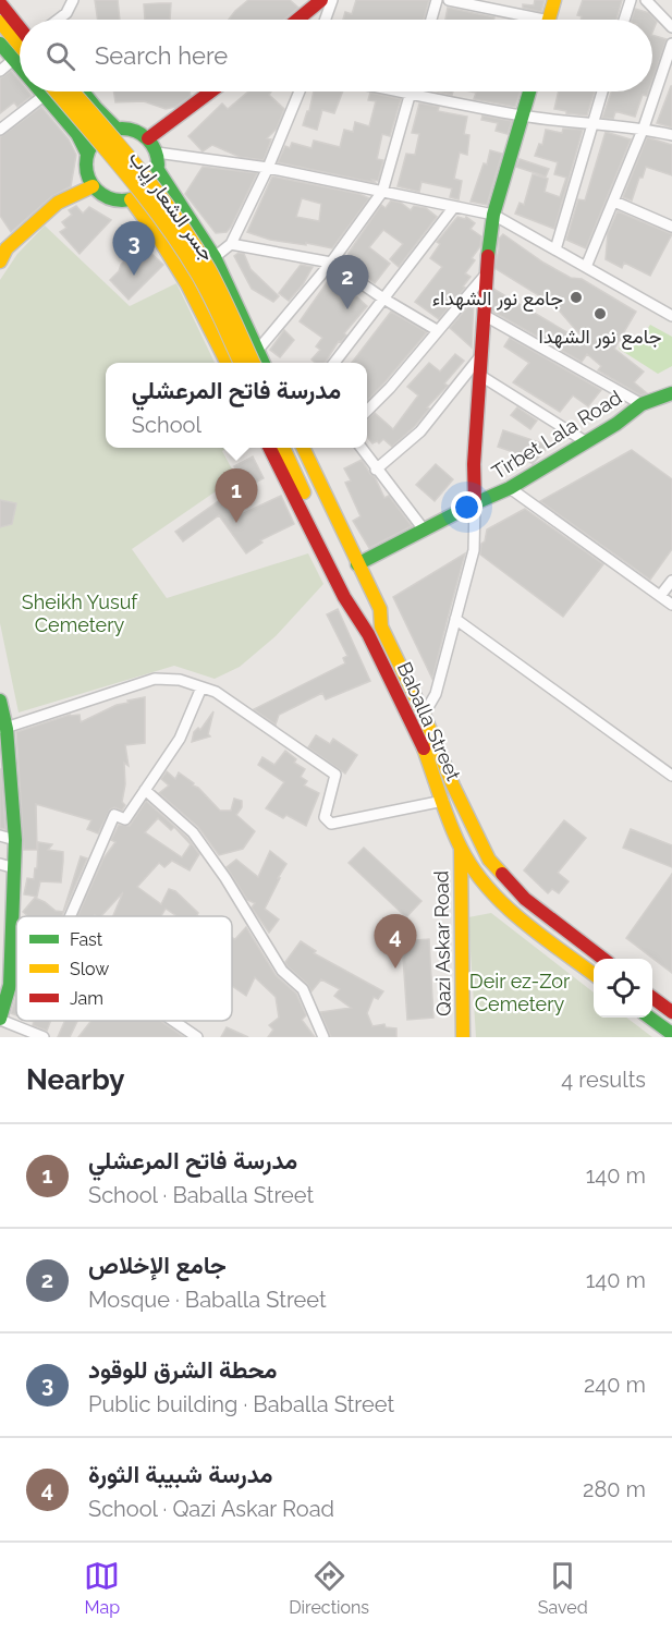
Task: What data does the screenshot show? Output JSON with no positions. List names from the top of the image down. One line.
{"streets":{"main road":["جسر الشعار إياب","Tirbet Lala Road","Baballa Street","Qazi Askar Road"]},"crossings":[["Tirbet Lala Road","Baballa Street"],["Baballa Street","Qazi Askar Road"]],"parks":["Sheikh Yusuf Cemetery","Deir ez-Zor Cemetery"],"places":["جامع نور الشهداء","جامع نور الشهدا"],"legend":["Fast","Slow","Jam"],"page":{"search":"Search here","pins":["3","2","1","4"],"popup":["مدرسة فاتح المرعشلي","School"],"heading":["Nearby","4 results"],"list":[{"mark":"1","name":"مدرسة فاتح المرعشلي","note":"School · Baballa Street","value":"140 m"},{"mark":"2","name":"جامع الإخلاص","note":"Mosque · Baballa Street","value":"140 m"},{"mark":"3","name":"محطة الشرق للوقود","note":"Public building · Baballa Street","value":"240 m"},{"mark":"4","name":"مدرسة شبيبة الثورة","note":"School · Qazi Askar Road","value":"280 m"}],"nav":["Map","Directions","Saved"]}}
